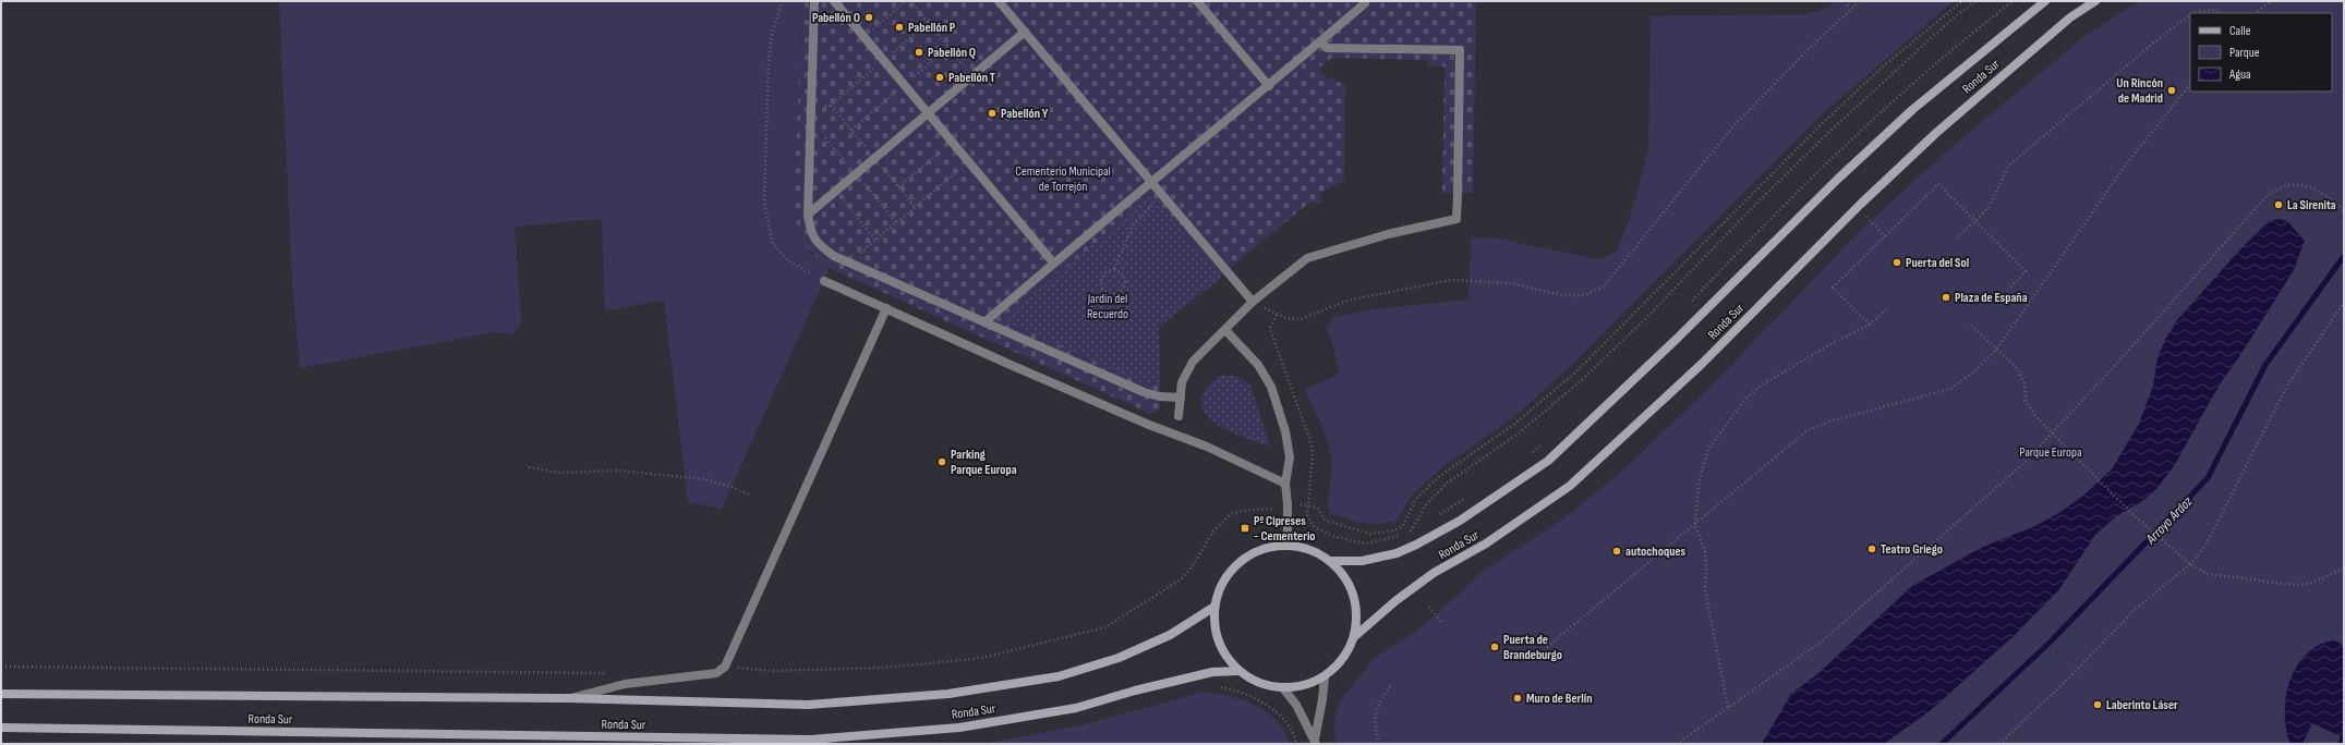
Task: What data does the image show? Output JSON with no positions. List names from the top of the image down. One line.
{"streets":{"main road":["Ronda Sur"]},"water":["Arroyo Ardoz"],"parks":["Cementerio Municipal de Torrejón","Jardín del Recuerdo","Parque Europa"],"places":{"other":["Pabellón O","Pabellón P","Pabellón Q","Pabellón T","Un Rincón de Madrid","Pabellón Y","La Sirenita","Puerta del Sol","Plaza de España","Parking Parque Europa","Teatro Griego","autochoques","Puerta de Brandeburgo","Muro de Berlín","Laberinto Láser"],"transit":["Pº Cipreses - Cementerio"]},"legend":["Calle","Parque","Agua"]}
